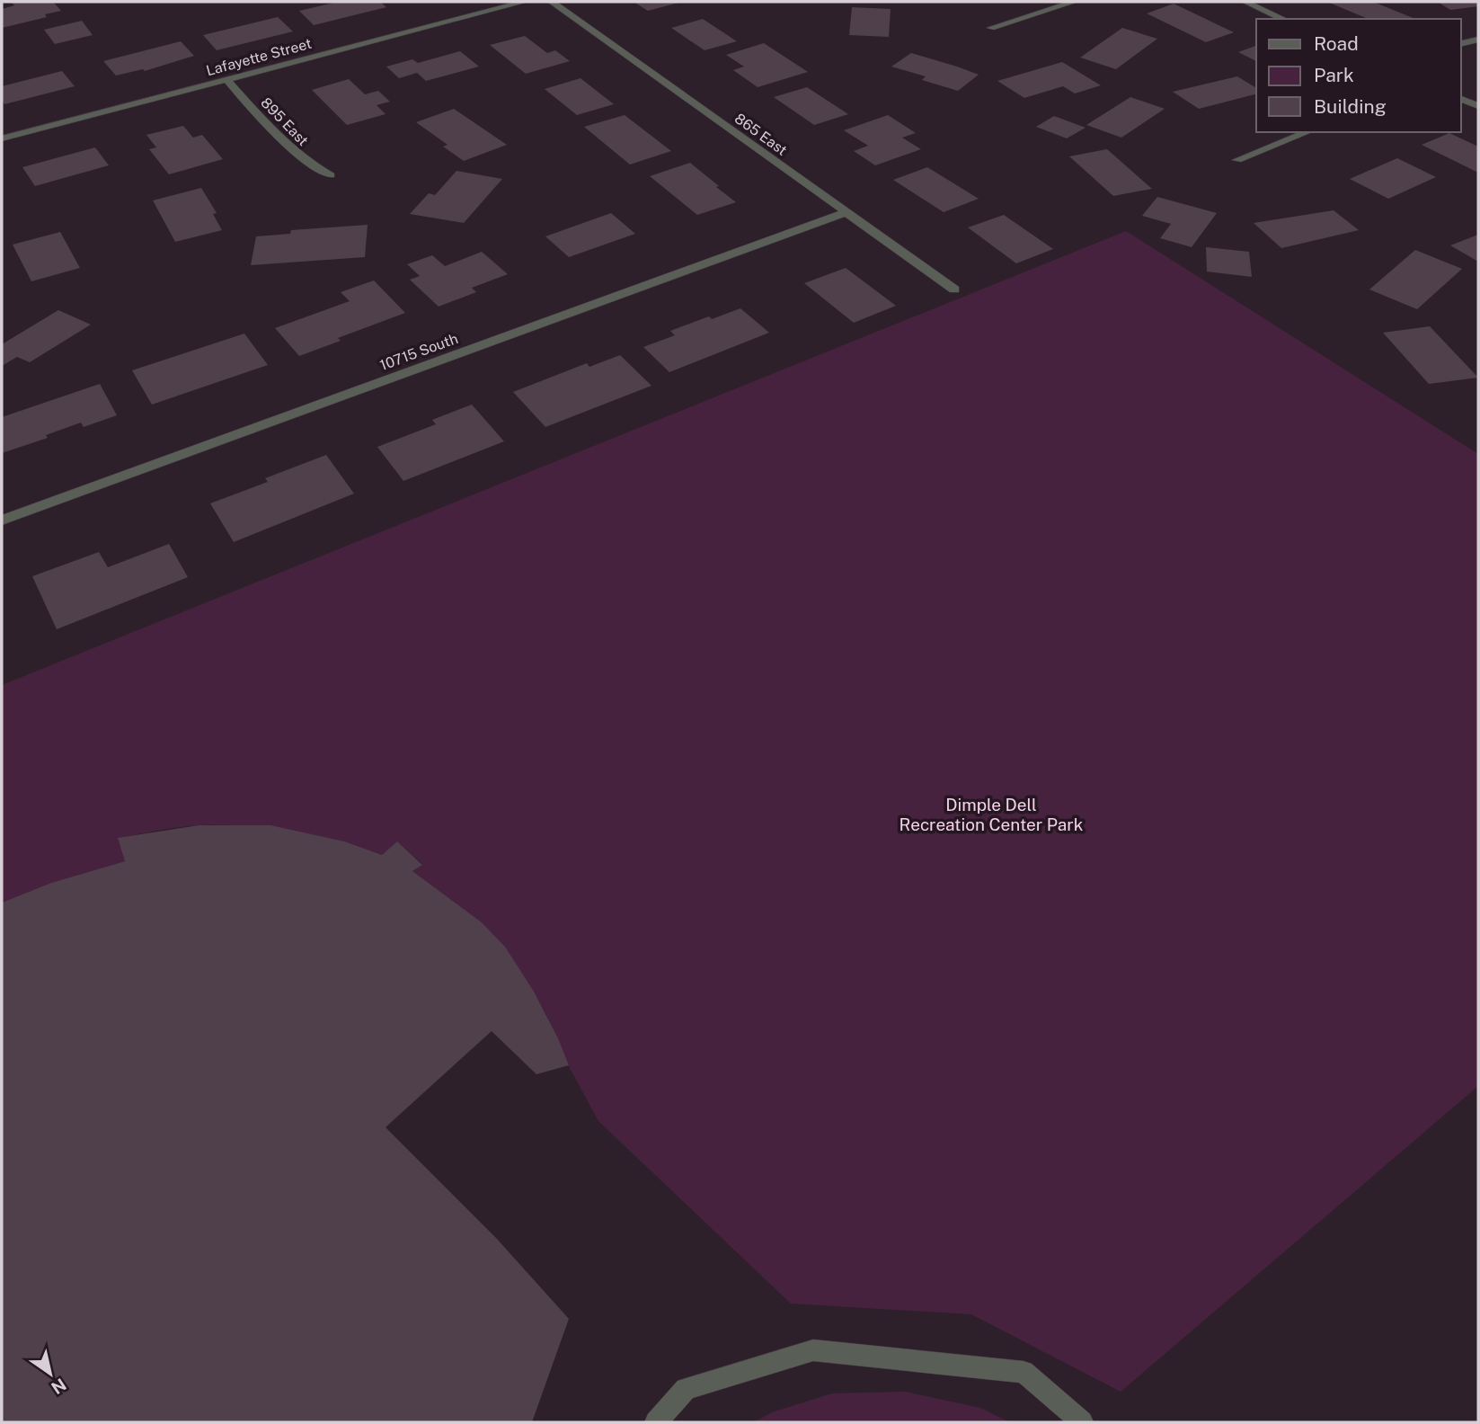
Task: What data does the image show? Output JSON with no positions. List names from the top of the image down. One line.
{"streets":{"street":["Lafayette Street","895 East","865 East","10715 South"]},"crossings":[["Lafayette Street","895 East"],["865 East","10715 South"]],"parks":["Dimple Dell Recreation Center Park"],"legend":["Road","Park","Building"],"north":"bottom right"}
